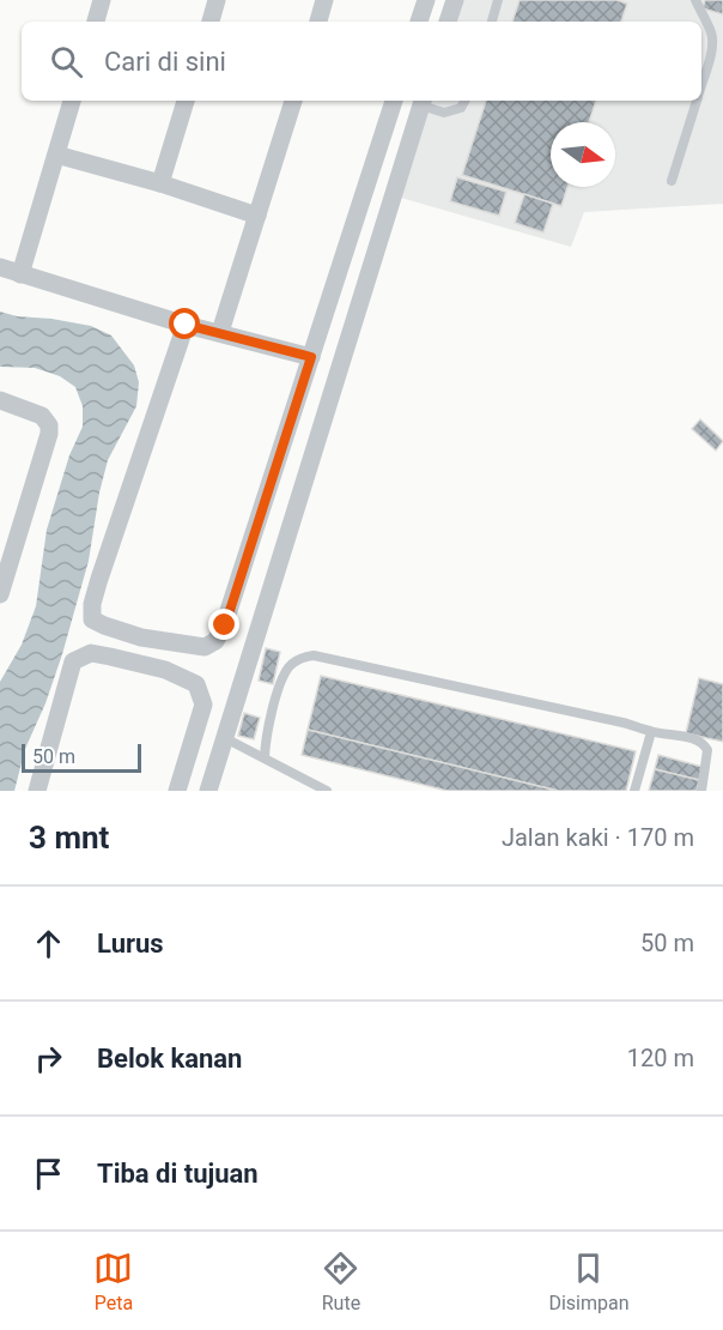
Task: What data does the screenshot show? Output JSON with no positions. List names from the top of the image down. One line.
{"scale_bar":"50 m","north":"right","page":{"search":"Cari di sini","scale":"50 m","heading":["3 mnt","Jalan kaki · 170 m"],"list":[["Lurus","50 m"],["Belok kanan","120 m"],"Tiba di tujuan"],"nav":["Peta","Rute","Disimpan"]}}
